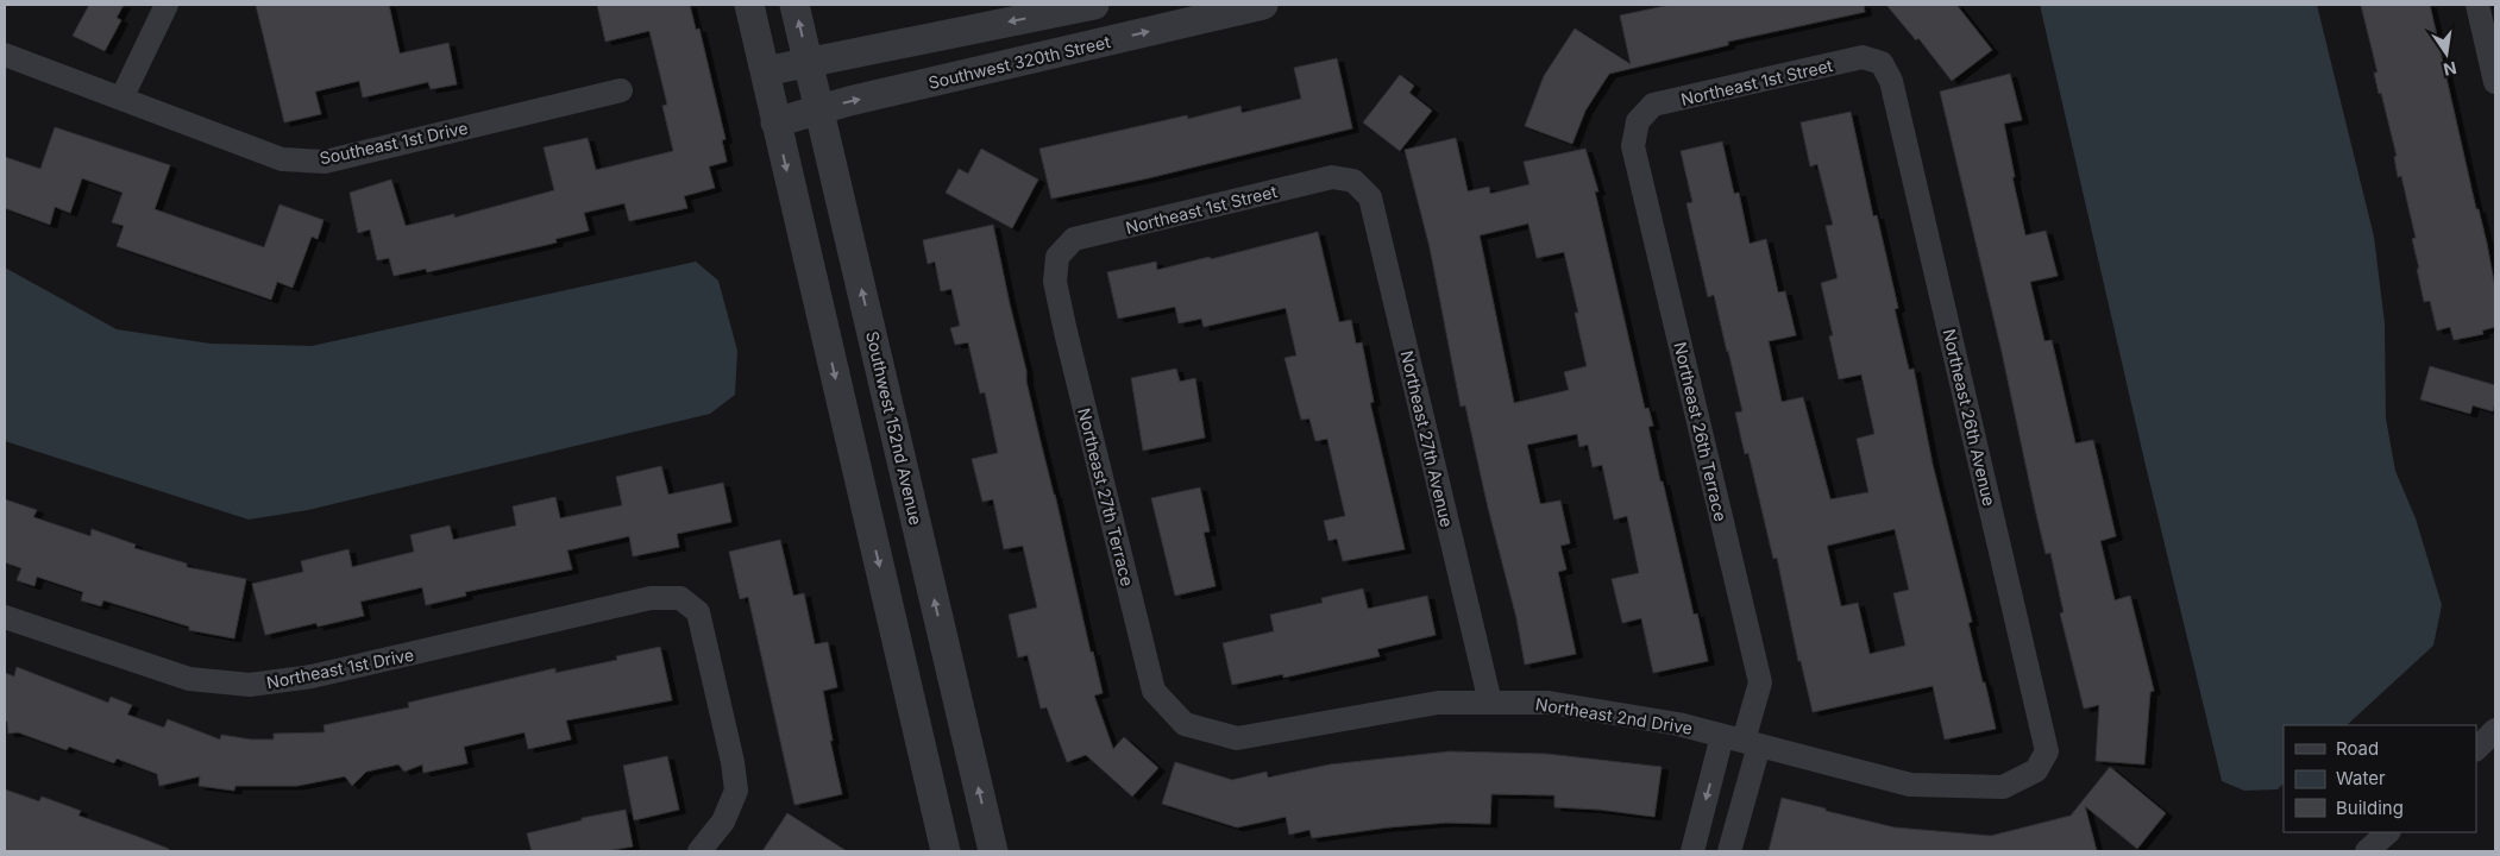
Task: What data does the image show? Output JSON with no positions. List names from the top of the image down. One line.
{"streets":{"street":["Southwest 320th Street","Northeast 1st Street","Southeast 1st Drive","Northeast 26th Avenue","Southwest 152nd Avenue","Northeast 26th Terrace","Northeast 27th Avenue","Northeast 27th Terrace","Northeast 1st Drive","Northeast 2nd Drive"]},"crossings":[["Southwest 320th Street","Southwest 152nd Avenue"],["Northeast 1st Street","Northeast 26th Avenue"],["Northeast 1st Street","Northeast 26th Terrace"],["Northeast 1st Street","Northeast 27th Avenue"],["Northeast 1st Street","Northeast 27th Terrace"],["Northeast 26th Avenue","Northeast 2nd Drive"],["Northeast 26th Terrace","Northeast 2nd Drive"],["Northeast 27th Avenue","Northeast 2nd Drive"],["Northeast 27th Terrace","Northeast 2nd Drive"]],"legend":["Road","Water","Building"],"north":"bottom"}
